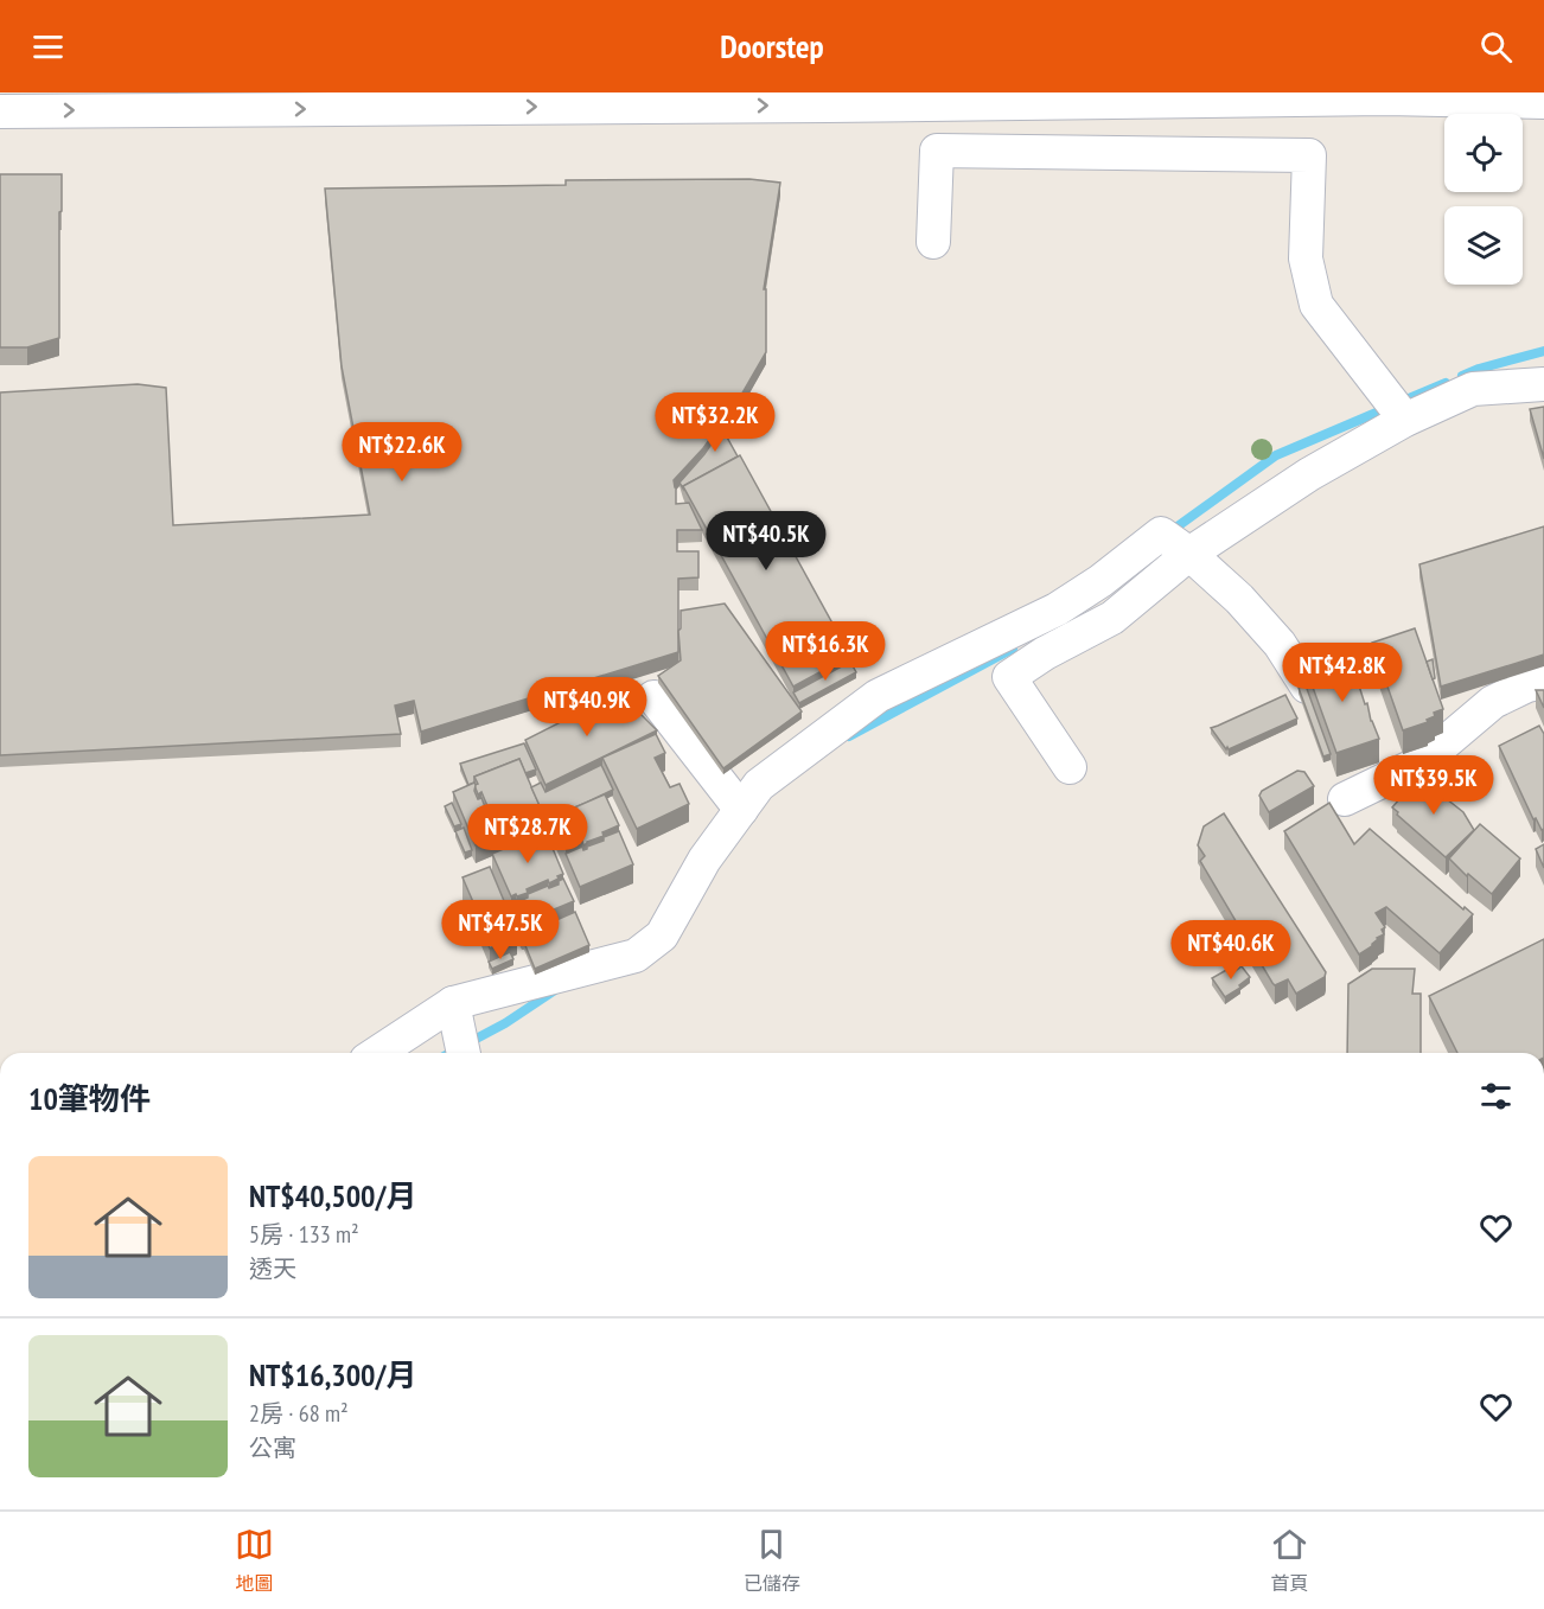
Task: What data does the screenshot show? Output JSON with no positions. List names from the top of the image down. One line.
{"page":{"header":"Doorstep","price":["NT$32.2K","NT$22.6K","NT$40.5K","NT$16.3K","NT$42.8K","NT$40.9K","NT$39.5K","NT$28.7K","NT$47.5K","NT$40.6K"],"heading":"10筆物件","list":[{"name":"NT$40,500/月","note":"5房 · 133 m² · 透天"},{"name":"NT$16,300/月","note":"2房 · 68 m² · 公寓"}],"tabs":["地圖","已儲存","首頁"]}}
